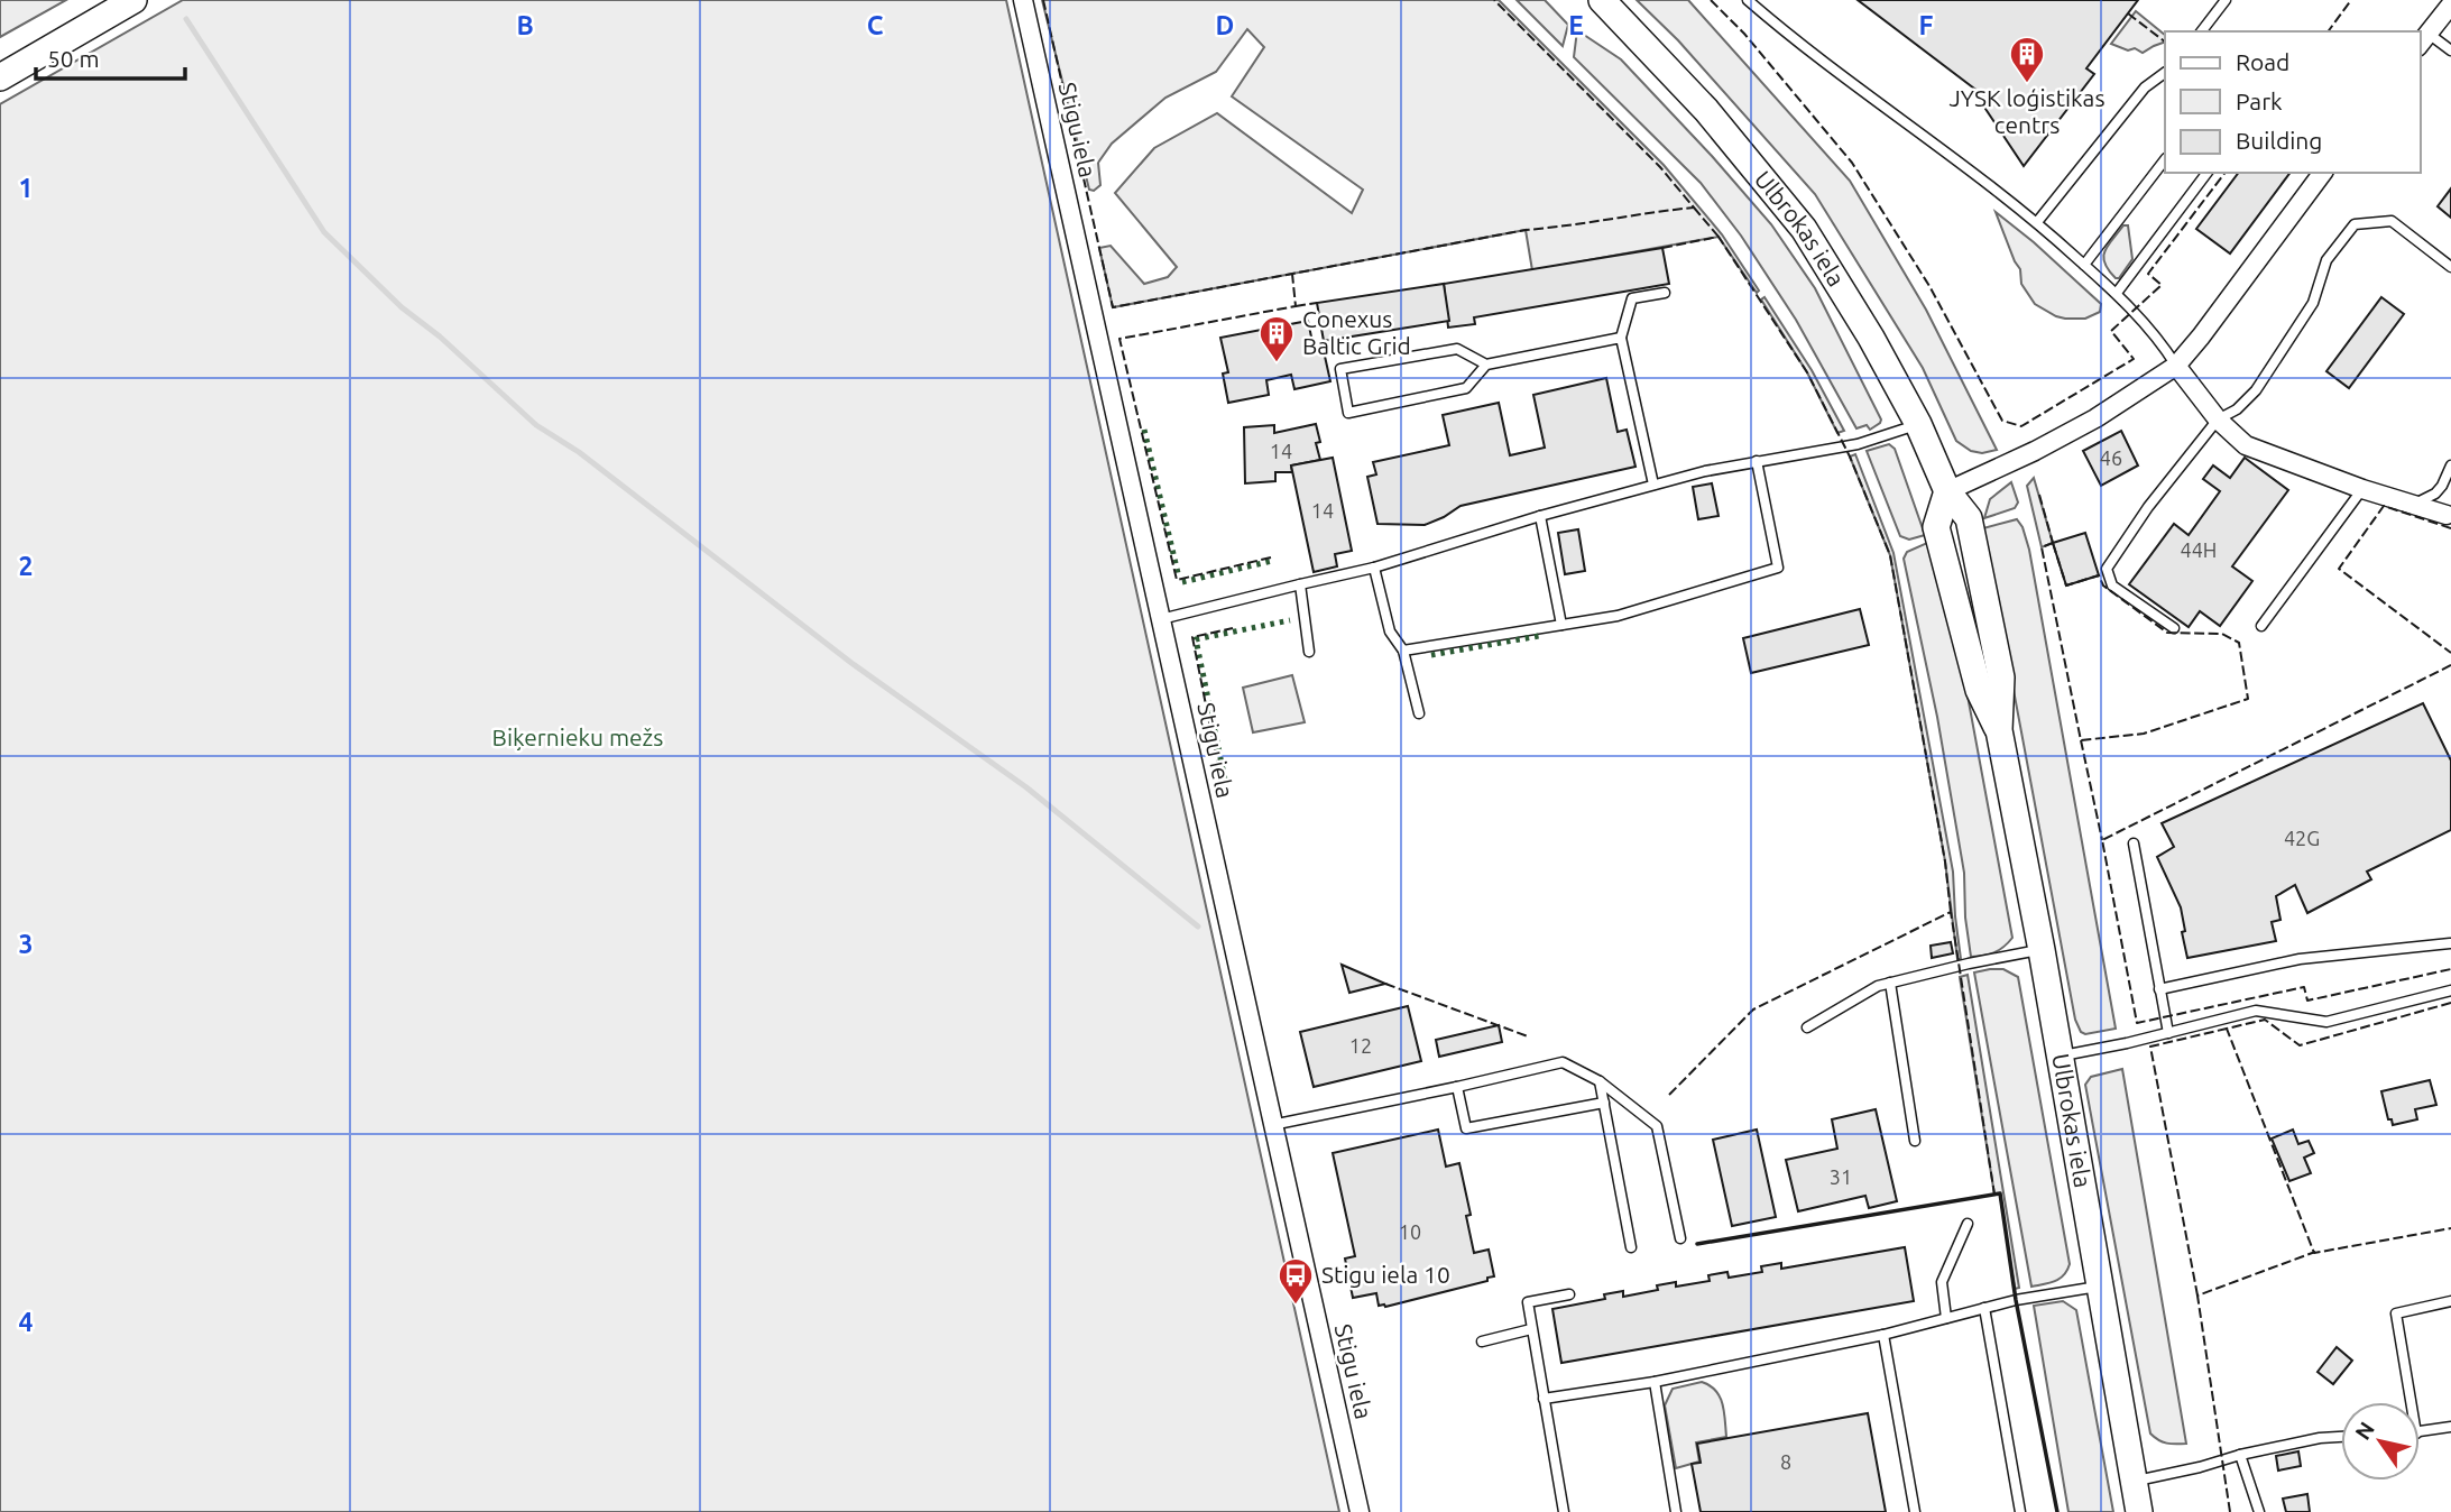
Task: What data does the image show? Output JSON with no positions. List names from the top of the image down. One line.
{"streets":{"main road":["Ulbrokas iela"],"street":["Stigu iela"]},"parks":["Biķernieku mežs"],"places":{"building":["JYSK loģistikas centrs","Conexus Baltic Grid"],"bus stop":["Stigu iela 10"]},"house_numbers":["14","46","14","44H","42G","12","31","10","8"],"legend":["Road","Park","Building"],"scale_bar":"50 m","north":"top left","grid":{"columns":["B","C","D","E","F"],"rows":["1","2","3","4"]}}
